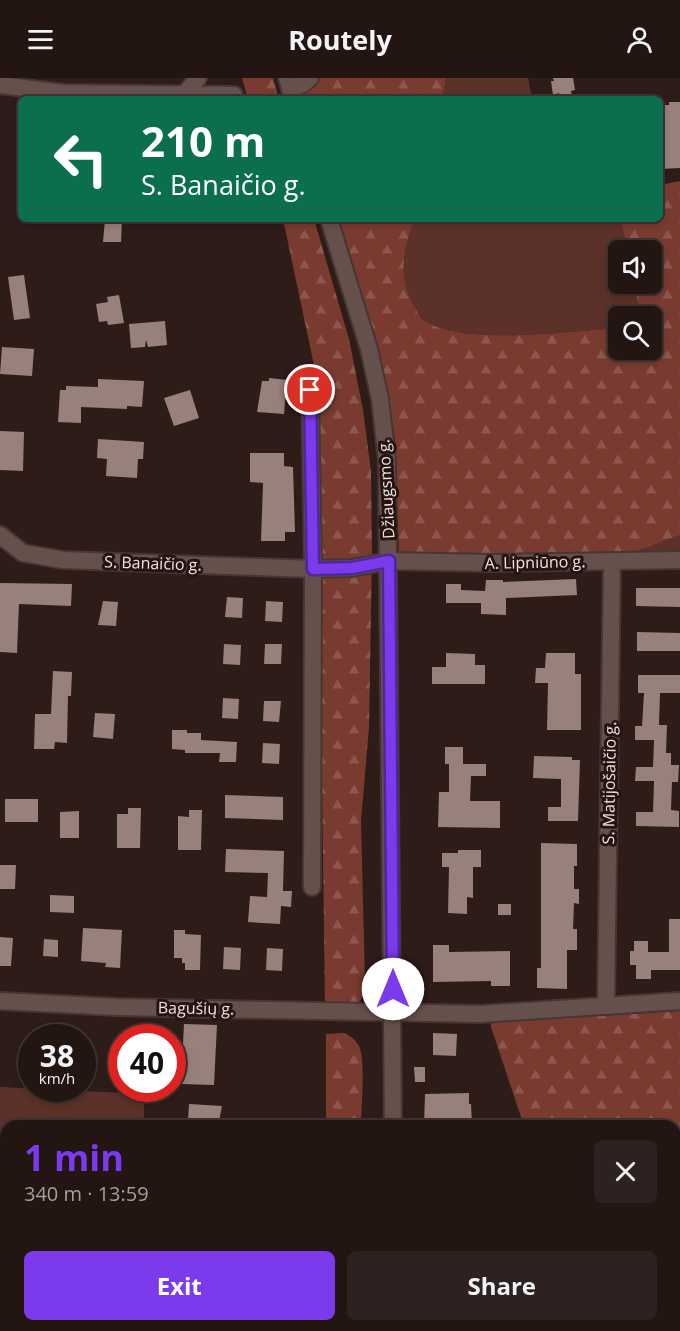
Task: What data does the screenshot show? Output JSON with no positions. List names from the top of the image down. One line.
{"streets":{"street":["Džiaugsmo g.","A. Lipniūno g.","S. Banaičio g.","S. Matijošaičio g.","Bagušių g."]},"crossings":[["Džiaugsmo g.","A. Lipniūno g."],["Džiaugsmo g.","S. Banaičio g."],["Džiaugsmo g.","Bagušių g."],["A. Lipniūno g.","S. Banaičio g."],["A. Lipniūno g.","S. Matijošaičio g."],["S. Matijošaičio g.","Bagušių g."]],"page":{"header":"Routely","turn":["210 m","S. Banaičio g."],"speed":"38 km/h","limit":"40","heading":["1 min","340 m · 13:59"],"buttons":["Exit","Share"]}}
